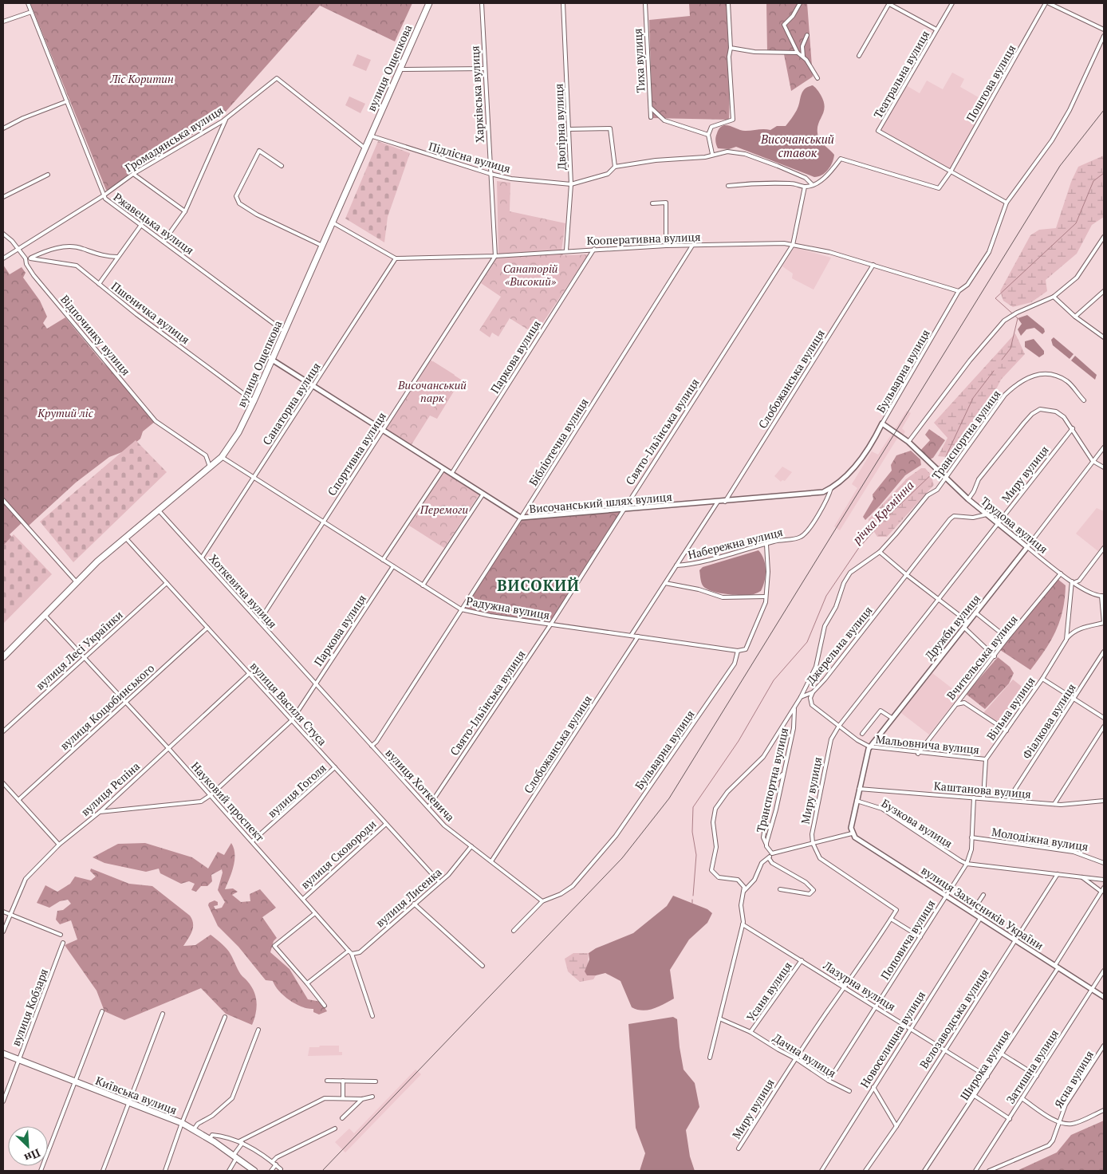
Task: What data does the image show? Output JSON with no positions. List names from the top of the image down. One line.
{"streets":{"highway":["вулиця Ощепкова","Київська вулиця"],"street":["Тиха вулиця","Театральна вулиця","Поштова вулиця","Харківська вулиця","Двогірна вулиця","Громадянська вулиця","Підлісна вулиця","Ржавецька вулиця","Кооперативна вулиця","Пшеничка вулиця","Відпочинку вулиця","Паркова вулиця","Бульварна вулиця","Слобожанська вулиця","Санаторна вулиця","Свято-Ільїнська вулиця","Транспортна вулиця","Бібліотечна вулиця","Спортивна вулиця","Миру вулиця","Височанський шлях вулиця","Трудова вулиця","Набережна вулиця","Хоткевича вулиця","Радужна вулиця","Дружби вулиця","Джерельна вулиця","вулиця Лесі Українки","Вчительська вулиця","вулиця Василя Стуса","вулиця Коцюбинського","Вільна вулиця","Фіалкова вулиця","Мальовнича вулиця","вулиця Хоткевича","вулиця Рєпіна","Каштанова вулиця","вулиця Гоголя","Науковий проспект","Бузкова вулиця","Молодіжна вулиця","вулиця Сковороди","вулиця Лисенка","вулиця Захисників України","Поповича вулиця","Лазурна вулиця","Усаня вулиця","вулиця Кобзаря","Велозаводська вулиця","Новоселищна вулиця","Дачна вулиця","Широка вулиця","Затишна вулиця","Ясна вулиця"]},"crossings":[["вулиця Ощепкова","Громадянська вулиця"],["вулиця Ощепкова","Підлісна вулиця"],["вулиця Ощепкова","Ржавецька вулиця"],["вулиця Ощепкова","Пшеничка вулиця"],["вулиця Ощепкова","Відпочинку вулиця"],["вулиця Ощепкова","Височанський шлях вулиця"],["вулиця Ощепкова","Хоткевича вулиця"],["вулиця Ощепкова","Радужна вулиця"],["вулиця Ощепкова","вулиця Василя Стуса"],["вулиця Ощепкова","Науковий проспект"],["Театральна вулиця","Поштова вулиця"],["Театральна вулиця","Бульварна вулиця"],["Поштова вулиця","Підлісна вулиця"],["Харківська вулиця","Підлісна вулиця"],["Харківська вулиця","Кооперативна вулиця"],["Харківська вулиця","Спортивна вулиця"],["Двогірна вулиця","Підлісна вулиця"],["Двогірна вулиця","Кооперативна вулиця"],["Громадянська вулиця","Ржавецька вулиця"],["Кооперативна вулиця","Паркова вулиця"],["Кооперативна вулиця","Бульварна вулиця"],["Кооперативна вулиця","Слобожанська вулиця"],["Кооперативна вулиця","Санаторна вулиця"],["Кооперативна вулиця","Свято-Ільїнська вулиця"],["Кооперативна вулиця","Бібліотечна вулиця"],["Кооперативна вулиця","Спортивна вулиця"],["Пшеничка вулиця","Відпочинку вулиця"],["Паркова вулиця","Височанський шлях вулиця"],["Паркова вулиця","Хоткевича вулиця"],["Паркова вулиця","Радужна вулиця"],["Паркова вулиця","вулиця Василя Стуса"],["Паркова вулиця","вулиця Хоткевича"],["Паркова вулиця","Науковий проспект"],["Бульварна вулиця","Височанський шлях вулиця"],["Бульварна вулиця","Трудова вулиця"],["Бульварна вулиця","Набережна вулиця"],["Бульварна вулиця","Радужна вулиця"],["Бульварна вулиця","вулиця Хоткевича"],["Слобожанська вулиця","Височанський шлях вулиця"],["Слобожанська вулиця","Радужна вулиця"],["Слобожанська вулиця","вулиця Хоткевича"],["Санаторна вулиця","Височанський шлях вулиця"],["Санаторна вулиця","Хоткевича вулиця"],["Санаторна вулиця","Радужна вулиця"],["Свято-Ільїнська вулиця","Височанський шлях вулиця"],["Свято-Ільїнська вулиця","Радужна вулиця"],["Свято-Ільїнська вулиця","вулиця Хоткевича"],["Транспортна вулиця","Трудова вулиця"],["Транспортна вулиця","Джерельна вулиця"],["Бібліотечна вулиця","Височанський шлях вулиця"],["Бібліотечна вулиця","Радужна вулиця"],["Бібліотечна вулиця","вулиця Хоткевича"],["Спортивна вулиця","Височанський шлях вулиця"],["Спортивна вулиця","Хоткевича вулиця"],["Спортивна вулиця","Радужна вулиця"],["Миру вулиця","Трудова вулиця"],["Миру вулиця","Мальовнича вулиця"],["Миру вулиця","Лазурна вулиця"],["Миру вулиця","Дачна вулиця"],["Трудова вулиця","Дружби вулиця"],["Трудова вулиця","Джерельна вулиця"],["Трудова вулиця","Вчительська вулиця"],["Трудова вулиця","Вільна вулиця"],["Хоткевича вулиця","вулиця Хоткевича"],["Дружби вулиця","Мальовнича вулиця"],["Дружби вулиця","Каштанова вулиця"],["Дружби вулиця","Бузкова вулиця"],["Дружби вулиця","вулиця Захисників України"],["Джерельна вулиця","Мальовнича вулиця"],["вулиця Лесі Українки","вулиця Василя Стуса"],["вулиця Лесі Українки","Науковий проспект"],["Вчительська вулиця","Мальовнича вулиця"],["вулиця Василя Стуса","вулиця Коцюбинського"],["вулиця Василя Стуса","вулиця Рєпіна"],["вулиця Василя Стуса","вулиця Гоголя"],["вулиця Василя Стуса","вулиця Сковороди"],["вулиця Василя Стуса","вулиця Лисенка"],["вулиця Коцюбинського","Науковий проспект"],["Вільна вулиця","Мальовнича вулиця"],["Фіалкова вулиця","Каштанова вулиця"],["вулиця Хоткевича","вулиця Лисенка"],["вулиця Рєпіна","Науковий проспект"],["Каштанова вулиця","Поповича вулиця"],["вулиця Гоголя","Науковий проспект"],["Науковий проспект","вулиця Сковороди"],["Науковий проспект","вулиця Лисенка"],["Бузкова вулиця","Поповича вулиця"],["Молодіжна вулиця","Поповича вулиця"],["вулиця Захисників України","Поповича вулиця"],["вулиця Захисників України","Велозаводська вулиця"],["вулиця Захисників України","Новоселищна вулиця"],["вулиця Захисників України","Широка вулиця"],["вулиця Захисників України","Затишна вулиця"],["Поповича вулиця","Лазурна вулиця"],["Поповича вулиця","Дачна вулиця"],["Лазурна вулиця","Усаня вулиця"],["Лазурна вулиця","Велозаводська вулиця"],["Лазурна вулиця","Новоселищна вулиця"],["Лазурна вулиця","Широка вулиця"],["Усаня вулиця","Дачна вулиця"],["вулиця Кобзаря","Київська вулиця"]],"districts":["ВИСОКИЙ"],"water":["Височанський ставок","річка Кремінна"],"parks":["Ліс Коритин","Санаторій «Високий»","Височанський парк","Крутий ліс","Перемоги"],"north":"bottom right"}
